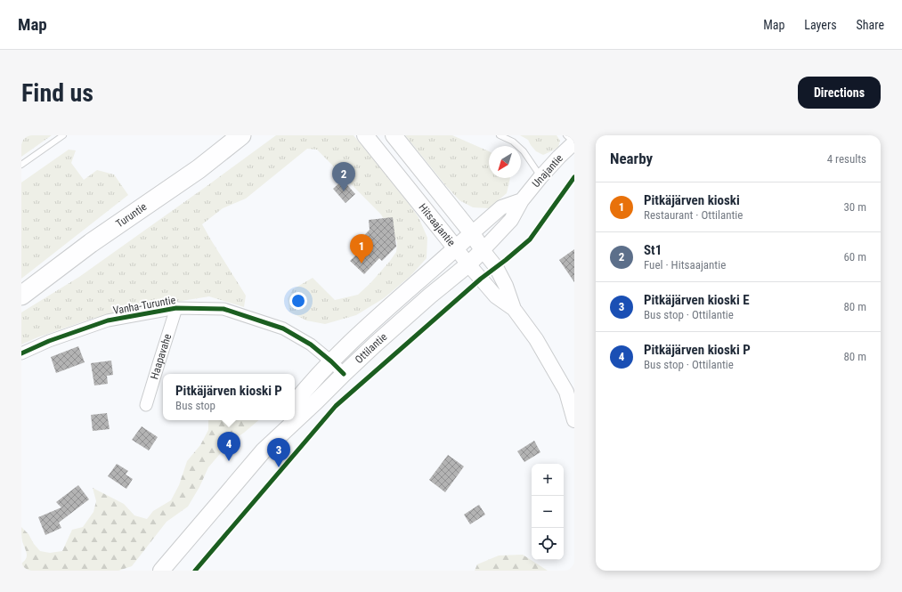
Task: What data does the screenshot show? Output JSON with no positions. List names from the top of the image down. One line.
{"streets":{"highway":["Turuntie"],"main road":["Hitsaajantie","Ottilantie"],"street":["Unajantie","Vanha-Turuntie","Haapavahe"]},"crossings":[["Unajantie","Hitsaajantie"],["Unajantie","Ottilantie"],["Hitsaajantie","Ottilantie"],["Vanha-Turuntie","Ottilantie"],["Vanha-Turuntie","Haapavahe"]],"north":"bottom left","page":{"header":"Map","nav":["Map","Layers","Share"],"buttons":"Directions","title":"Find us","heading":["Nearby","4 results"],"pins":["2","1","4","3"],"list":[{"mark":"1","name":"Pitkäjärven kioski","note":"Restaurant · Ottilantie","value":"30 m"},{"mark":"2","name":"St1","note":"Fuel · Hitsaajantie","value":"60 m"},{"mark":"3","name":"Pitkäjärven kioski E","note":"Bus stop · Ottilantie","value":"80 m"},{"mark":"4","name":"Pitkäjärven kioski P","note":"Bus stop · Ottilantie","value":"80 m"}],"popup":["Pitkäjärven kioski P","Bus stop"],"map_buttons":["+","−"]}}
